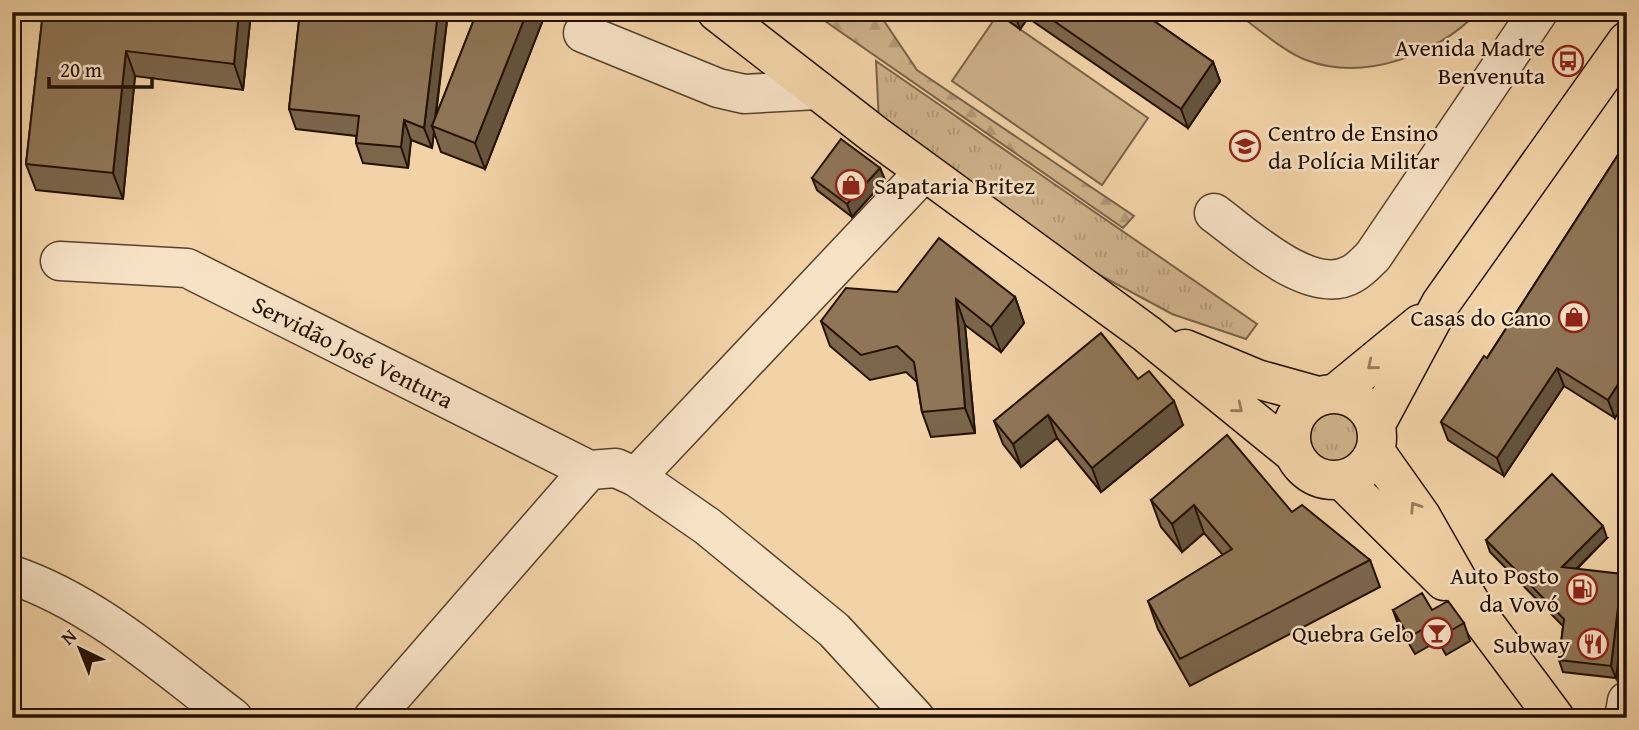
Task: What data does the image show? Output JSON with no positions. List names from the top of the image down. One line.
{"streets":{"street":["Servidão José Ventura"]},"places":{"bus stop":["Avenida Madre Benvenuta"],"school or university":["Centro de Ensino da Polícia Militar"],"shop":["Sapataria Britez","Casas do Cano"],"fuel station":["Auto Posto da Vovó"],"bar":["Quebra Gelo"],"restaurant":["Subway"]},"scale_bar":"20 m","north":"top left"}
